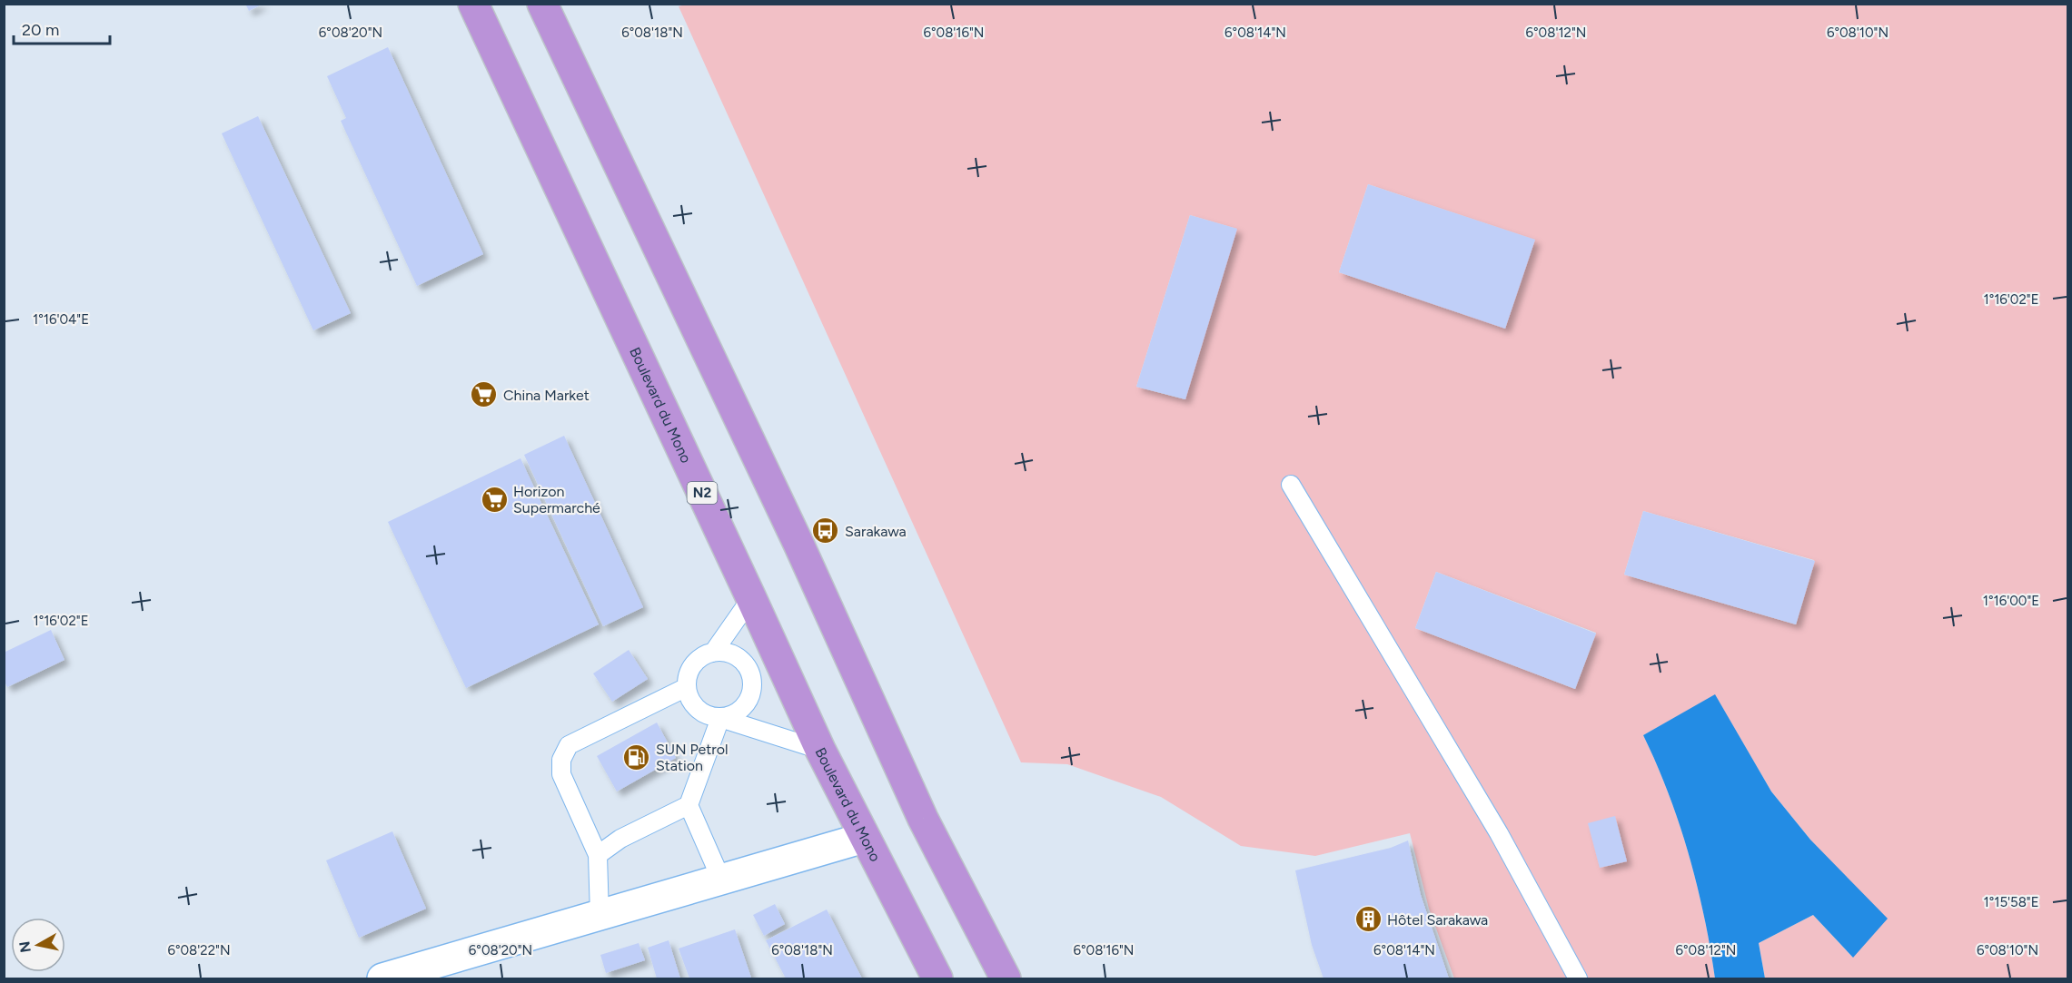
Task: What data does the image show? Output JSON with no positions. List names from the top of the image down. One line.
{"streets":{"highway":["Boulevard du Mono","N2"]},"places":{"supermarket":["China Market","Horizon Supermarché"],"bus stop":["Sarakawa"],"fuel station":["SUN Petrol Station"],"building":["Hôtel Sarakawa"]},"scale_bar":"20 m","north":"left","coordinates":["6°08'20\"N","6°08'18\"N","6°08'12\"N","6°08'10\"N","6°08'16\"N","6°08'14\"N","1°16'02\"E","1°16'04\"E","1°16'00\"E","1°15'58\"E","6°08'22\"N"]}
